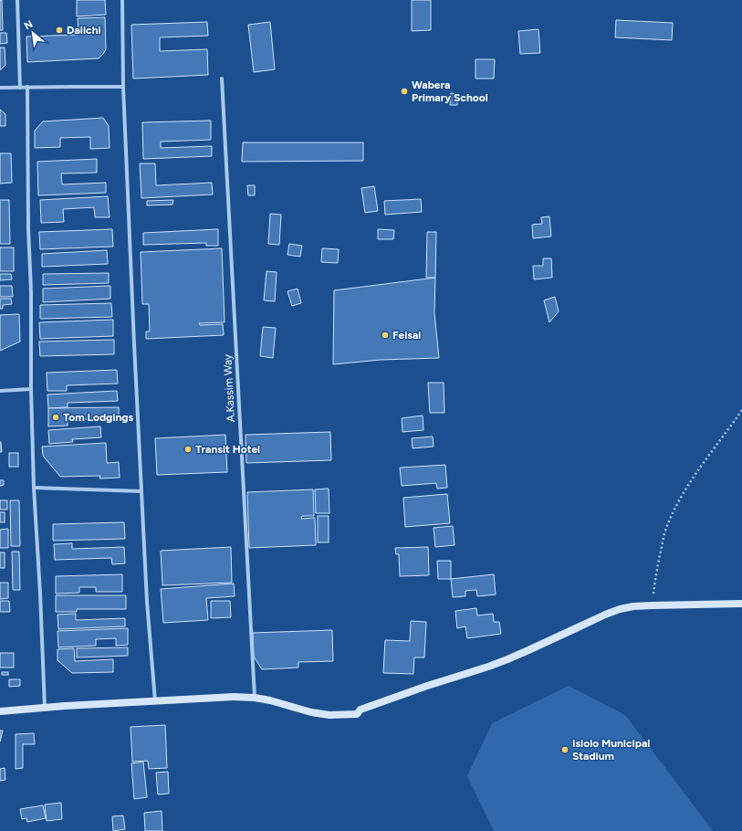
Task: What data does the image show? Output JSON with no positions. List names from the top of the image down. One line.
{"streets":{"street":["A.Kassim Way"]},"places":["Daiichi","Wabera Primary School","Feisal","Tom Lodgings","Transit Hotel","Isiolo Municipal Stadium"],"north":"top left"}
